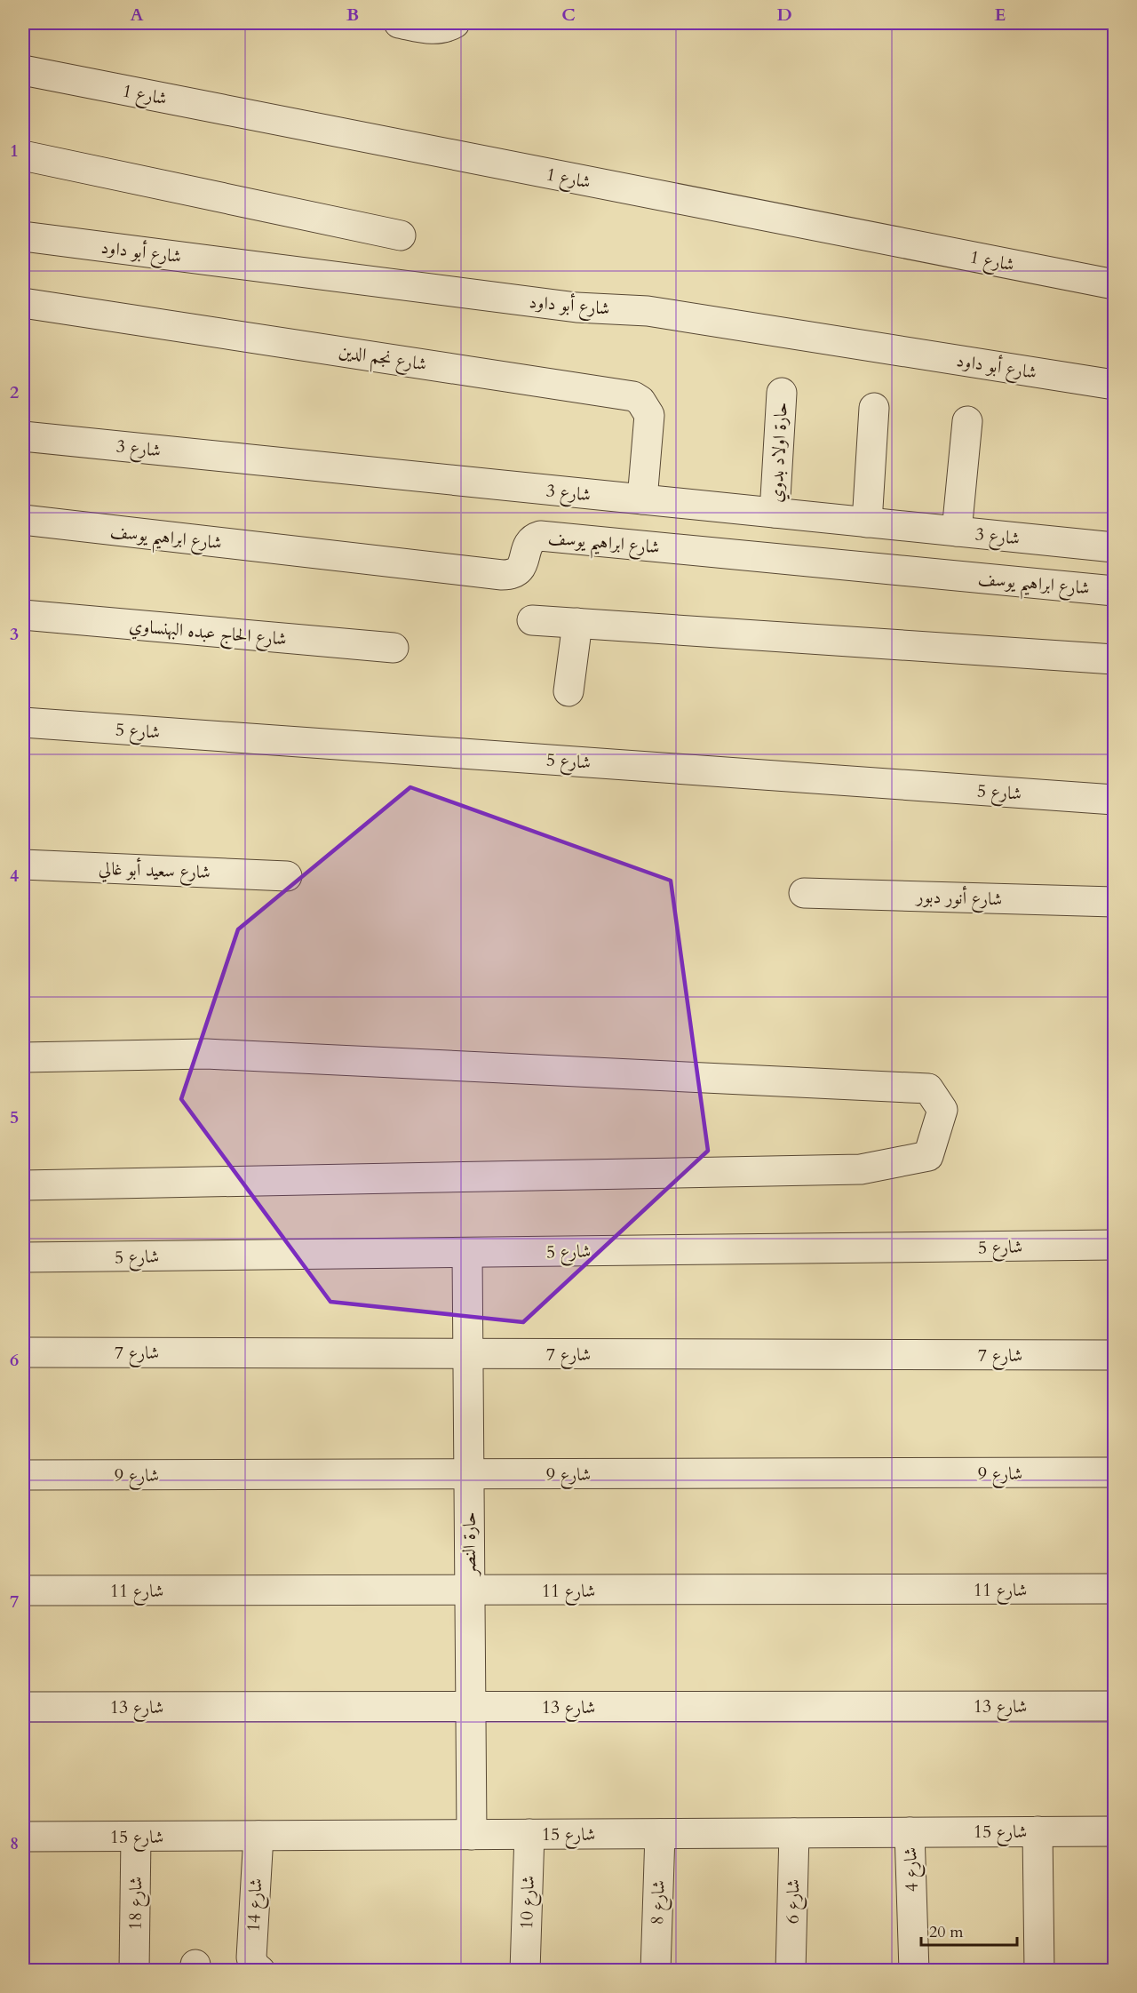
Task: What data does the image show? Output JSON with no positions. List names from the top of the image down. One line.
{"streets":{"street":["شارع 1","شارع أبو داود","شارع نجم الدين","شارع 3","حارة اولاد بدوي","شارع ابراهيم يوسف","شارع الحاج عبده البهنساوي","شارع 5","شارع سعيد أبو غالي","شارع أنور دبور","شارع 7","شارع 9","حارة النصر","شارع 11","شارع 13","شارع 15","شارع 4","شارع 6","شارع 10","شارع 8","شارع 18","شارع 14"]},"crossings":[["شارع نجم الدين","شارع 3"],["شارع 3","حارة اولاد بدوي"],["شارع 5","حارة النصر"],["شارع 7","حارة النصر"],["شارع 9","حارة النصر"],["حارة النصر","شارع 11"],["حارة النصر","شارع 13"],["حارة النصر","شارع 15"],["شارع 15","شارع 4"],["شارع 15","شارع 6"],["شارع 15","شارع 10"],["شارع 15","شارع 8"],["شارع 15","شارع 18"],["شارع 15","شارع 14"]],"scale_bar":"20 m","grid":{"columns":["A","B","C","D","E"],"rows":["1","2","3","4","5","6","7","8"]}}
